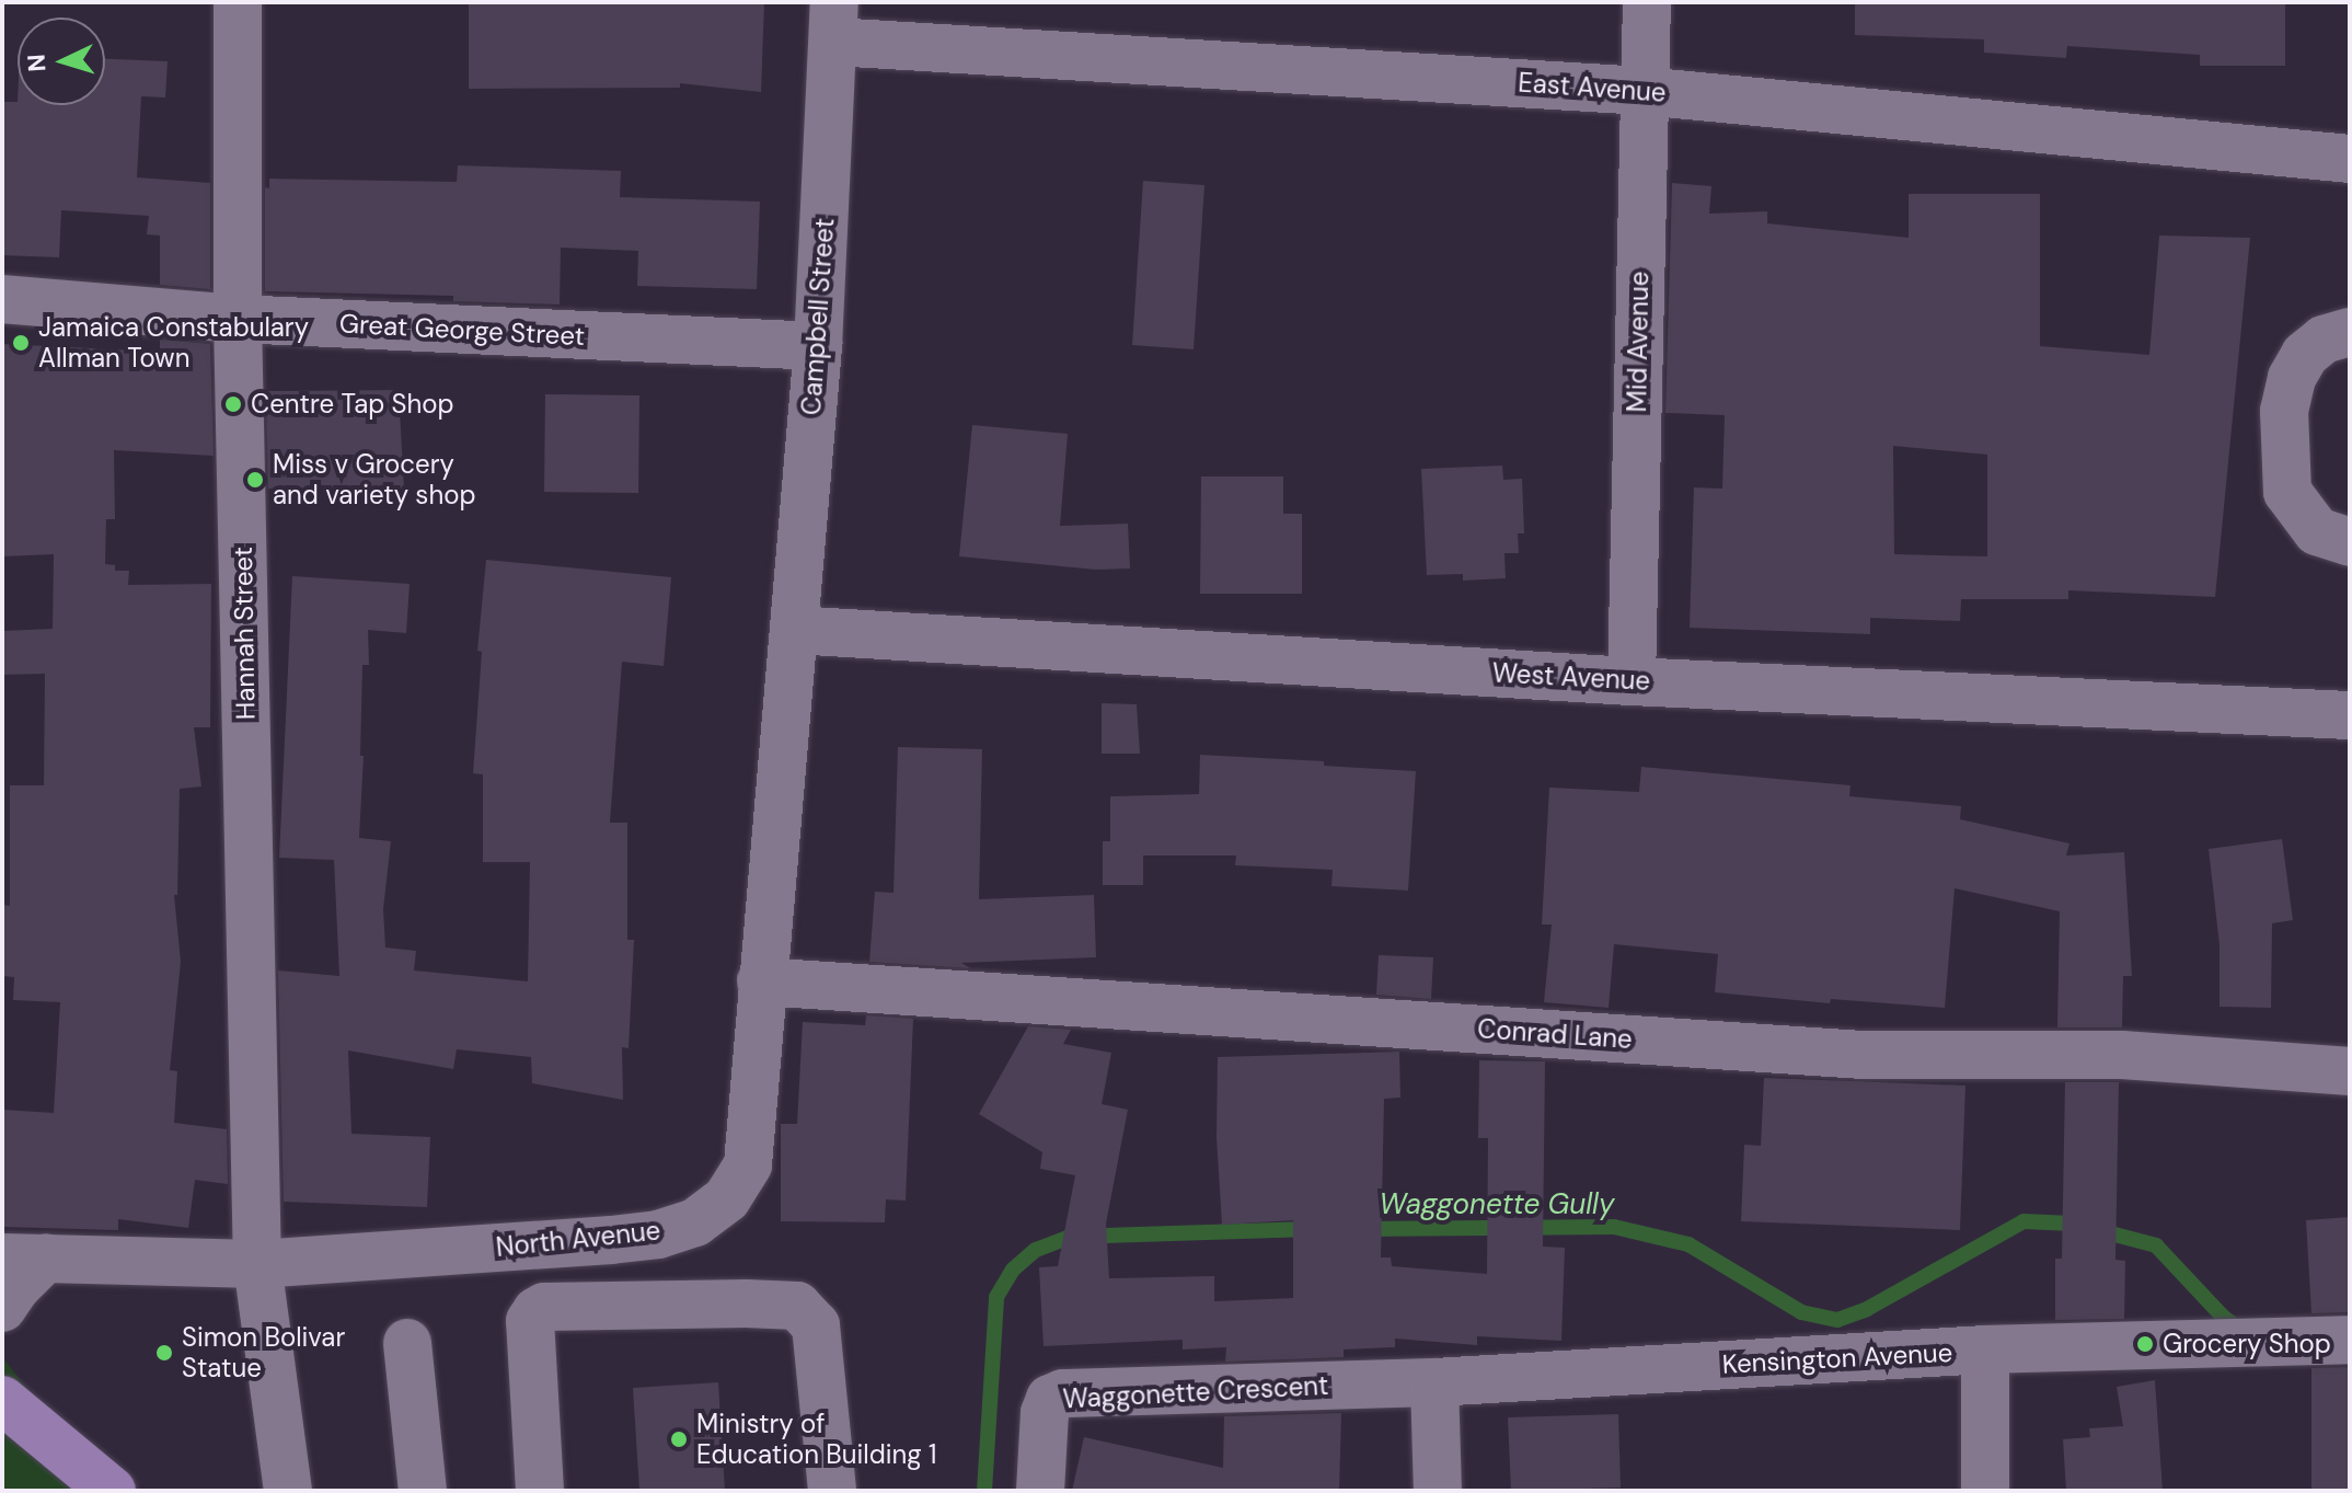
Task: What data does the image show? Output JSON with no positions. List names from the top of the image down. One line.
{"streets":{"street":["East Avenue","Campbell Street","Great George Street","Mid Avenue","Hannah Street","West Avenue","Conrad Lane","North Avenue","Kensington Avenue","Waggonette Crescent"]},"crossings":[["East Avenue","Campbell Street"],["East Avenue","Mid Avenue"],["Campbell Street","Great George Street"],["Campbell Street","West Avenue"],["Campbell Street","North Avenue"],["Great George Street","Hannah Street"],["Mid Avenue","West Avenue"],["Hannah Street","North Avenue"],["West Avenue","North Avenue"],["Conrad Lane","North Avenue"],["Kensington Avenue","Waggonette Crescent"]],"water":["Waggonette Gully"],"places":["Jamaica Constabulary Allman Town","Centre Tap Shop","Miss v Grocery and variety shop","Grocery Shop","Simon Bolivar Statue","Ministry of Education Building 1"],"north":"left"}
